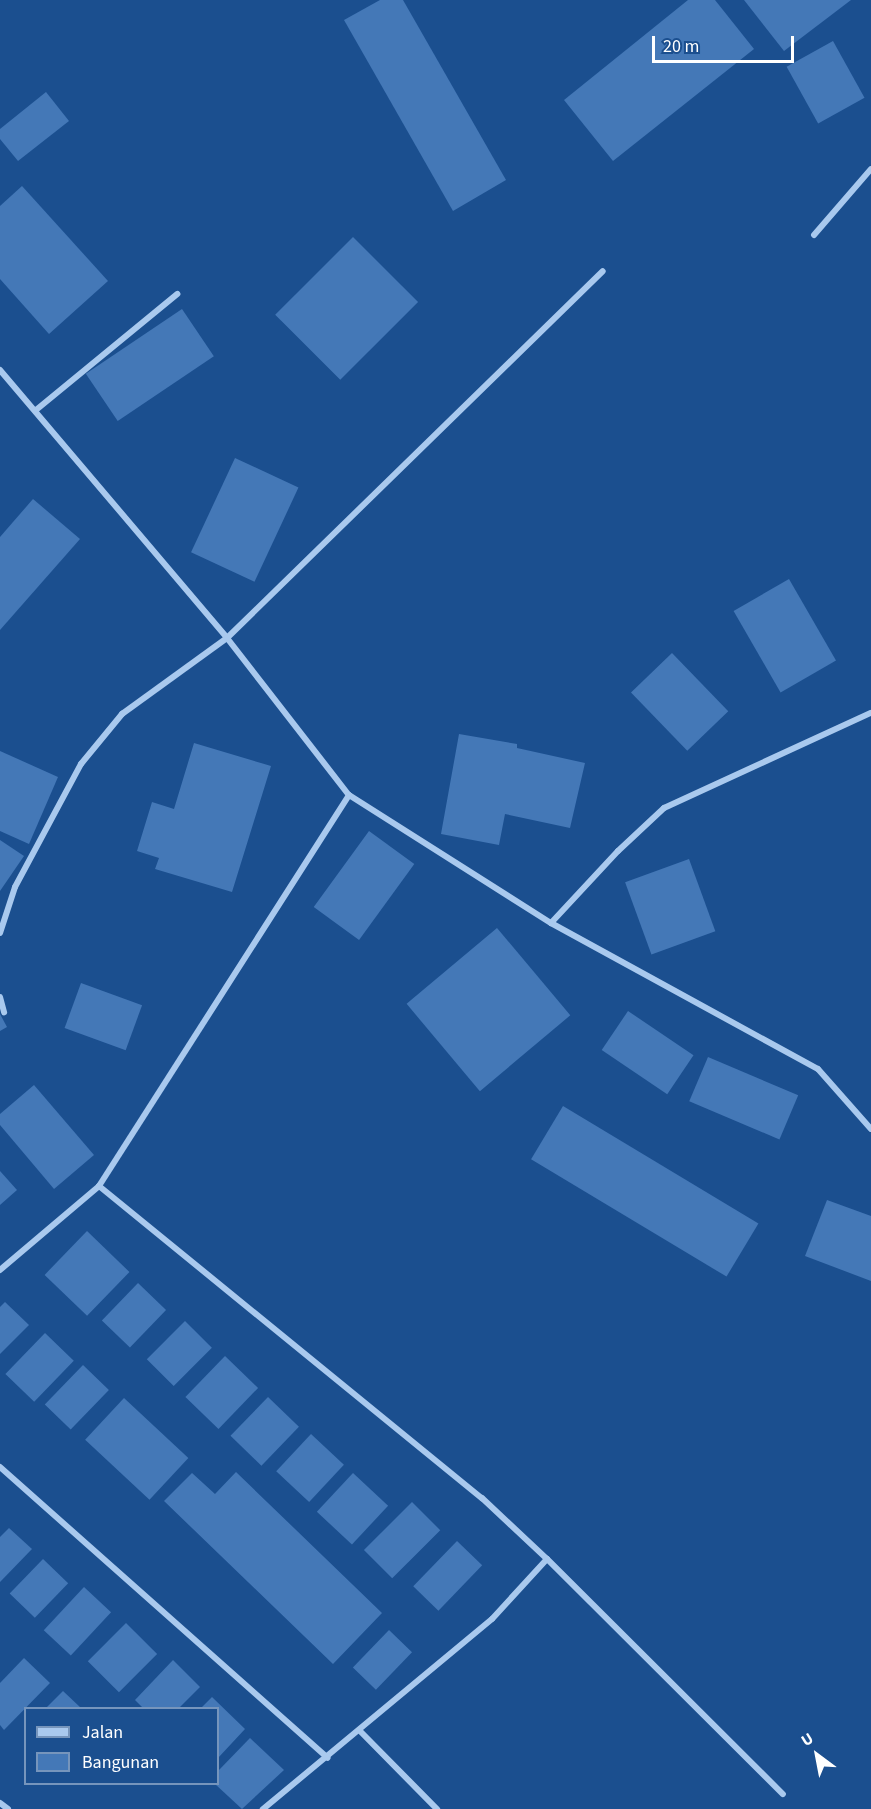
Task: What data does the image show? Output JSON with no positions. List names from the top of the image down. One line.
{"legend":["Jalan","Bangunan"],"scale_bar":"20 m","north":"top left"}
